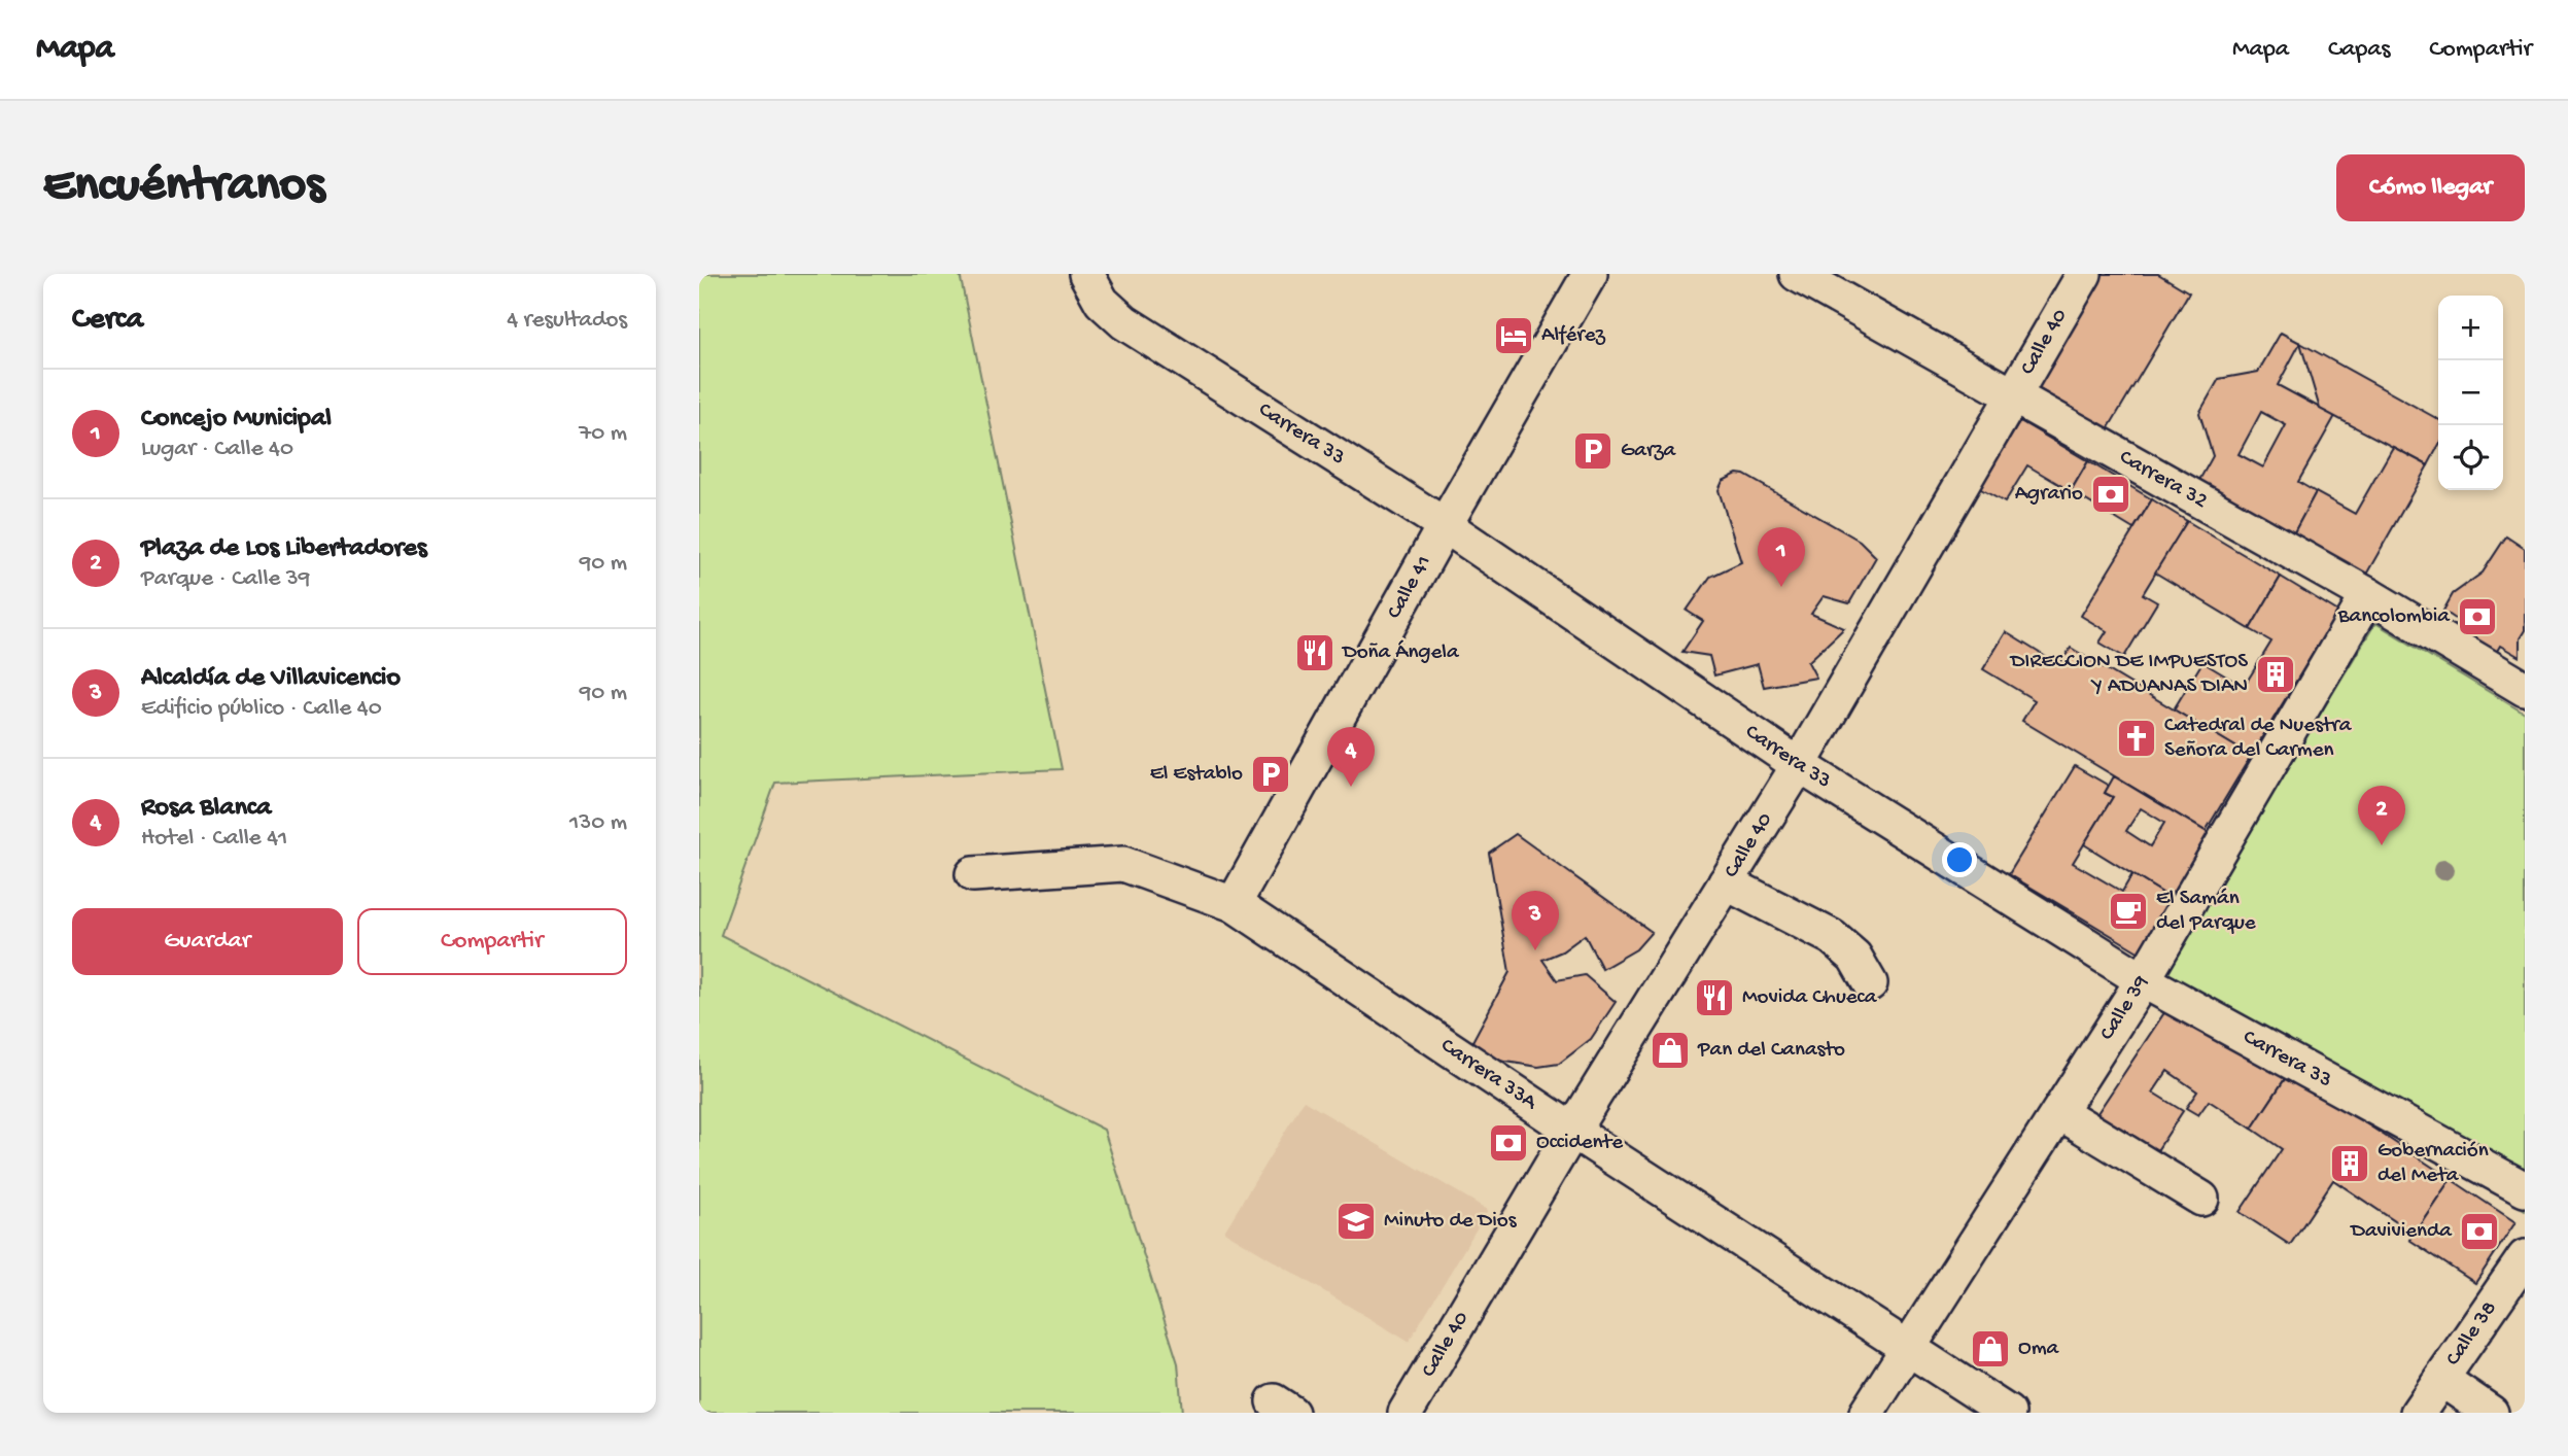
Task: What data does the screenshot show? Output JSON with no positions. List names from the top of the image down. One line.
{"streets":{"street":["Calle 40","Carrera 33","Carrera 32","Calle 41","Calle 39","Carrera 33A","Calle 38"]},"crossings":[["Calle 40","Carrera 33"],["Calle 40","Carrera 32"],["Calle 40","Carrera 33A"],["Carrera 33","Calle 41"],["Carrera 33","Calle 39"],["Carrera 32","Calle 39"],["Calle 41","Carrera 33A"],["Calle 39","Carrera 33A"]],"places":{"hotel":["Alférez"],"parking":["Garza","El Establo"],"bank":["Agrario","Bancolombia","Occidente","Davivienda"],"restaurant":["Doña Ángela","Movida Chueca"],"building":["DIRECCION DE IMPUESTOS Y ADUANAS DIAN","Gobernación del Meta"],"church":["Catedral de Nuestra Señora del Carmen"],"cafe":["El Samán del Parque"],"shop":["Pan del Canasto","Oma"],"school or university":["Minuto de Dios"]},"page":{"header":"Mapa","nav":["Mapa","Capas","Compartir"],"buttons":["Cómo llegar",["Guardar","Compartir"]],"title":"Encuéntranos","heading":["Cerca","4 resultados"],"map_buttons":["+","−"],"list":[{"mark":"1","name":"Concejo Municipal","note":"Lugar · Calle 40","value":"70 m"},{"mark":"2","name":"Plaza de Los Libertadores","note":"Parque · Calle 39","value":"90 m"},{"mark":"3","name":"Alcaldía de Villavicencio","note":"Edificio público · Calle 40","value":"90 m"},{"mark":"4","name":"Rosa Blanca","note":"Hotel · Calle 41","value":"130 m"}],"pins":["1","4","2","3"]}}
